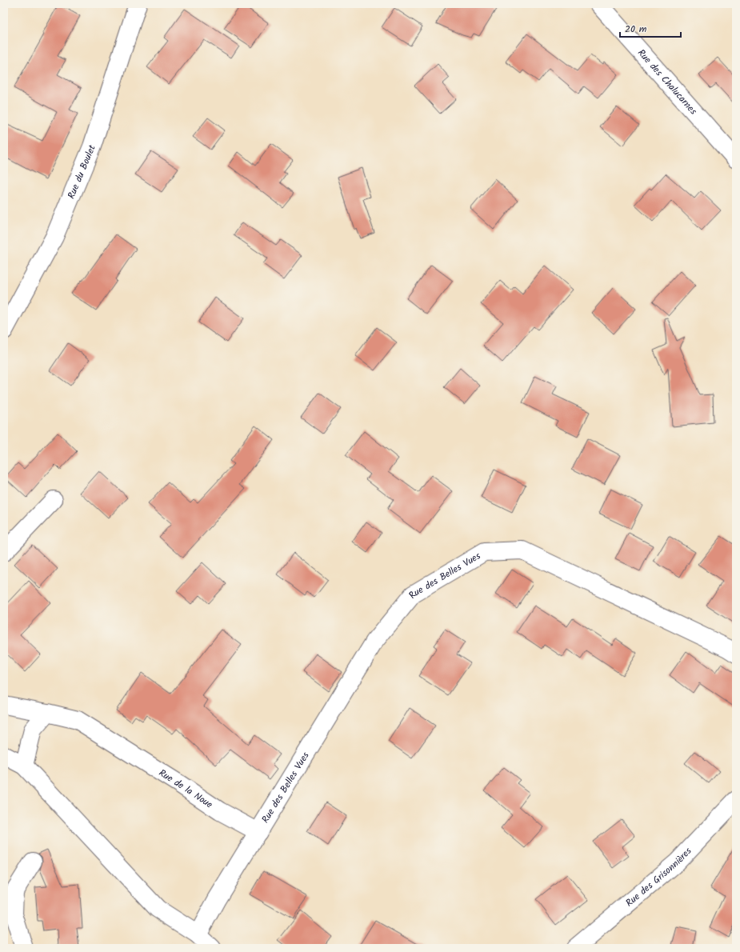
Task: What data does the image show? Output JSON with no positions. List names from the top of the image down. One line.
{"streets":{"street":["Rue des Chalucarnes","Rue du Boulet","Rue des Belles Vues","Rue de la Noue","Rue des Grisonnières"]},"crossings":[["Rue des Belles Vues","Rue de la Noue"]],"scale_bar":"20 m"}
